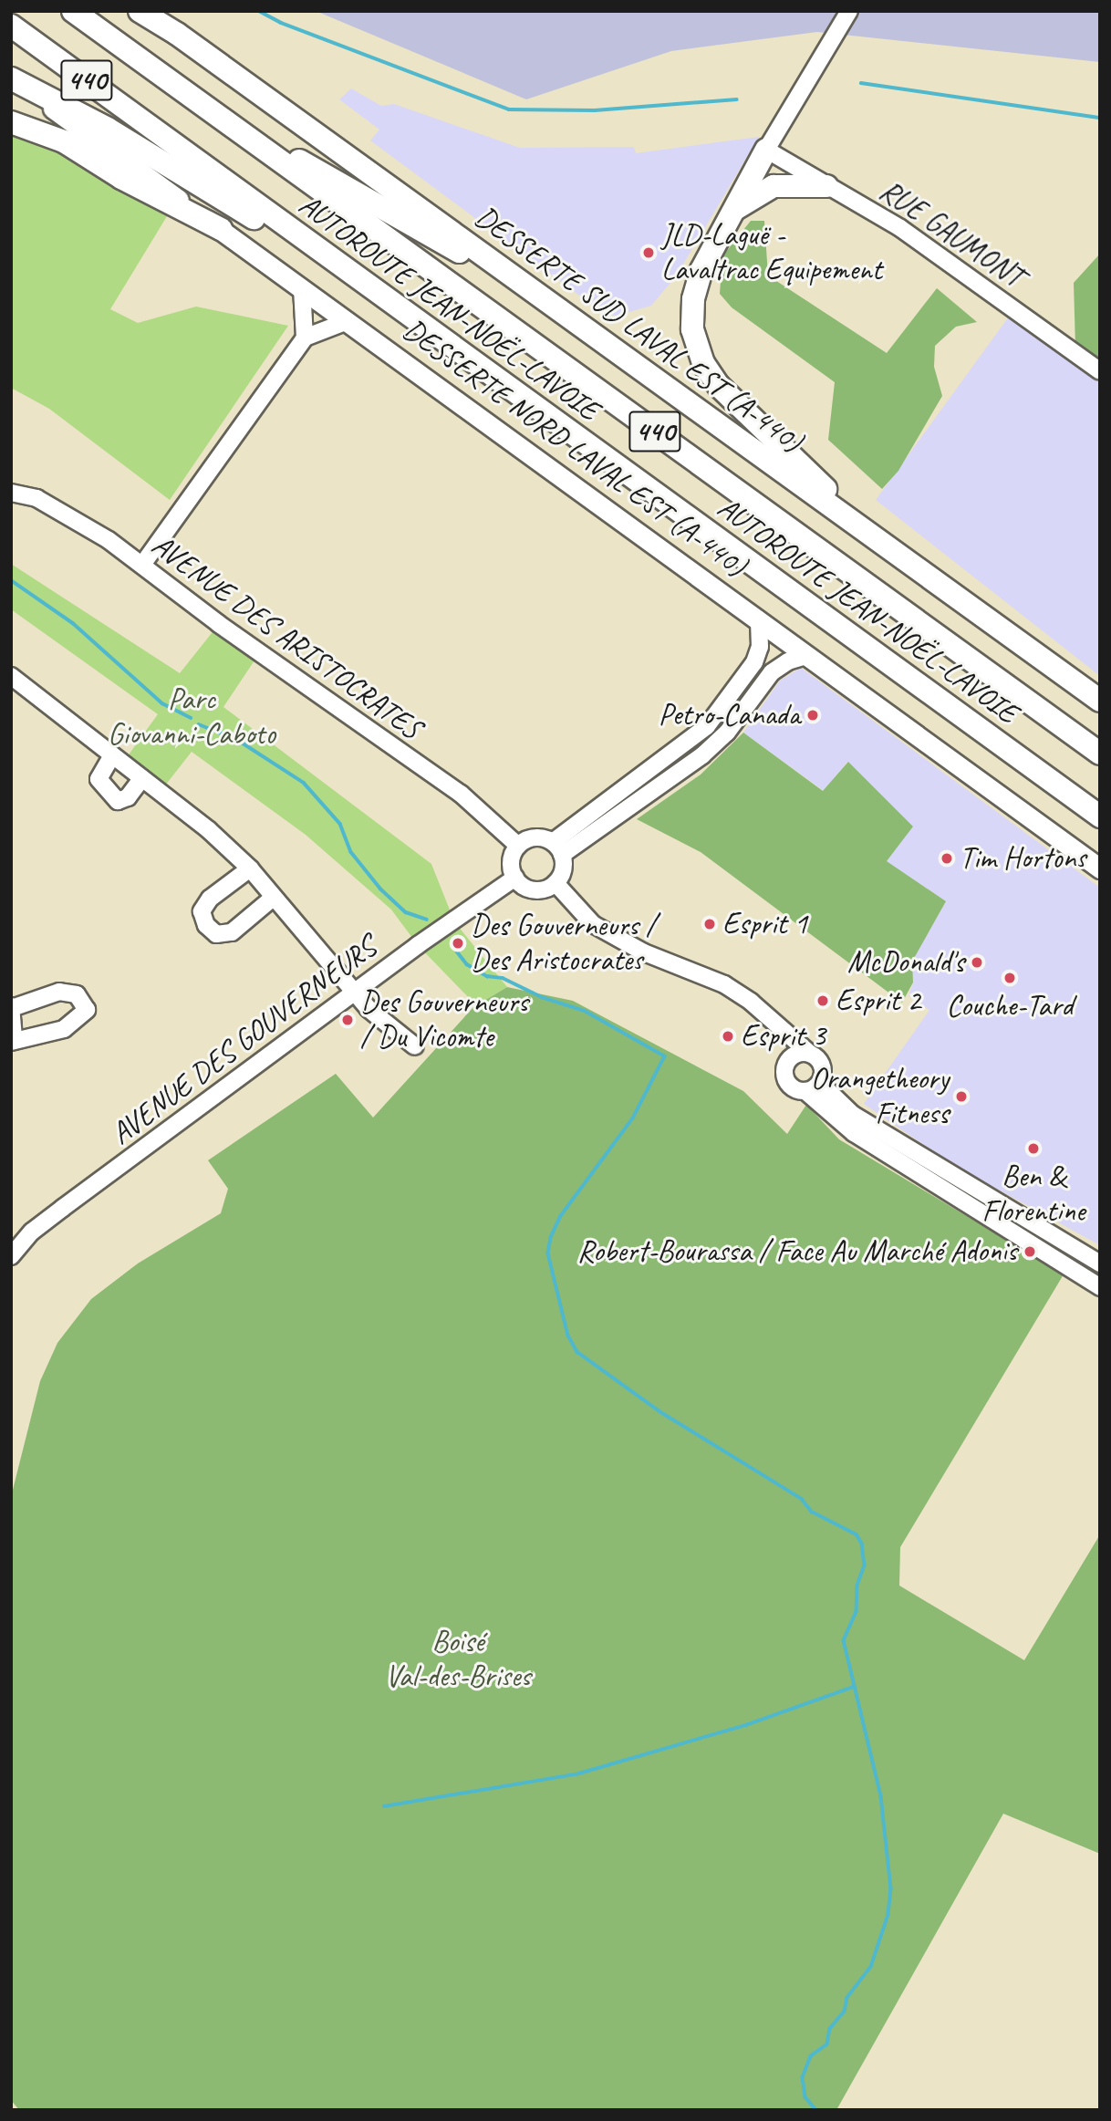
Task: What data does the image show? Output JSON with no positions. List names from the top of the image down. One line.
{"streets":{"highway":["440","AUTOROUTE JEAN-NOËL-LAVOIE","DESSERTE SUD LAVAL EST (A-440)"],"main road":["DESSERTE NORD LAVAL EST (A-440)"],"street":["RUE GAUMONT","AVENUE DES ARISTOCRATES","AVENUE DES GOUVERNEURS"]},"crossings":[["AVENUE DES ARISTOCRATES","AVENUE DES GOUVERNEURS"]],"parks":["Parc Giovanni-Caboto","Boisé Val-des-Brises"],"places":["JLD-Laguë - Lavaltrac Equipement","Petro-Canada","Tim Hortons","Esprit 1","Des Gouverneurs / Des Aristocrates","McDonald's","Couche-Tard","Esprit 2","Des Gouverneurs / Du Vicomte","Esprit 3","Orangetheory Fitness","Ben & Florentine","Robert-Bourassa / Face Au Marché Adonis"]}
